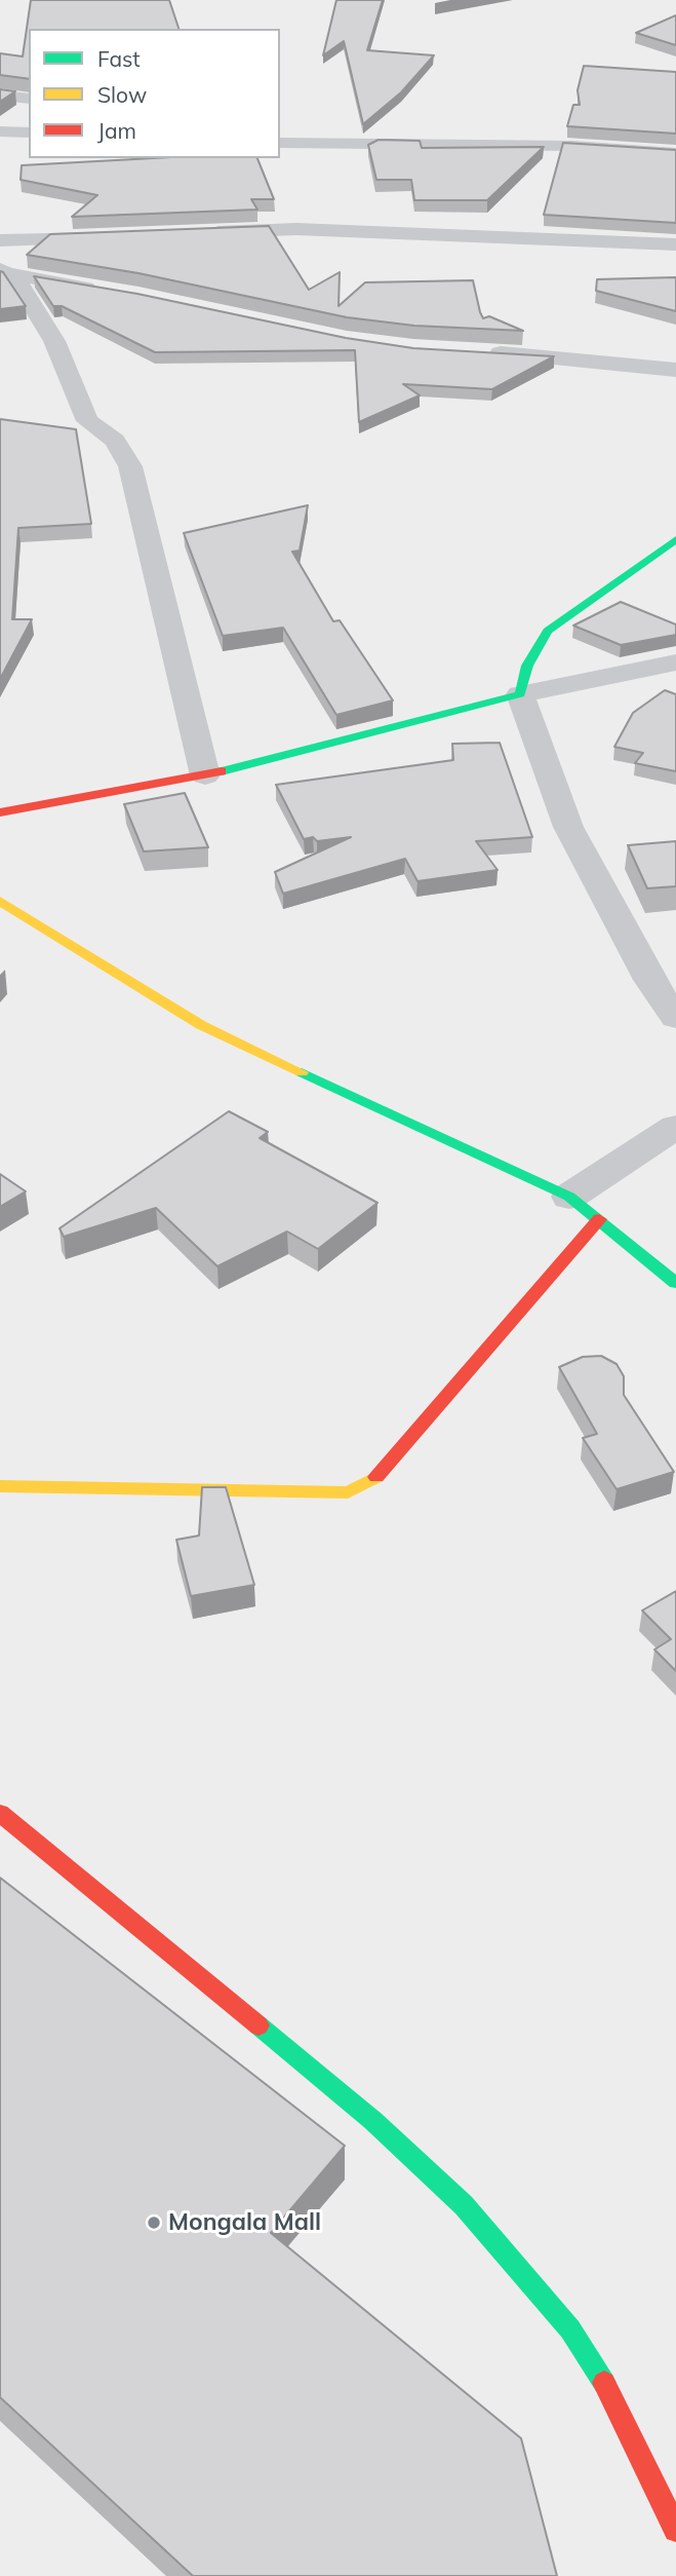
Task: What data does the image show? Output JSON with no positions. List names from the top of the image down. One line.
{"places":["Mongala Mall"],"legend":["Fast","Slow","Jam"]}
